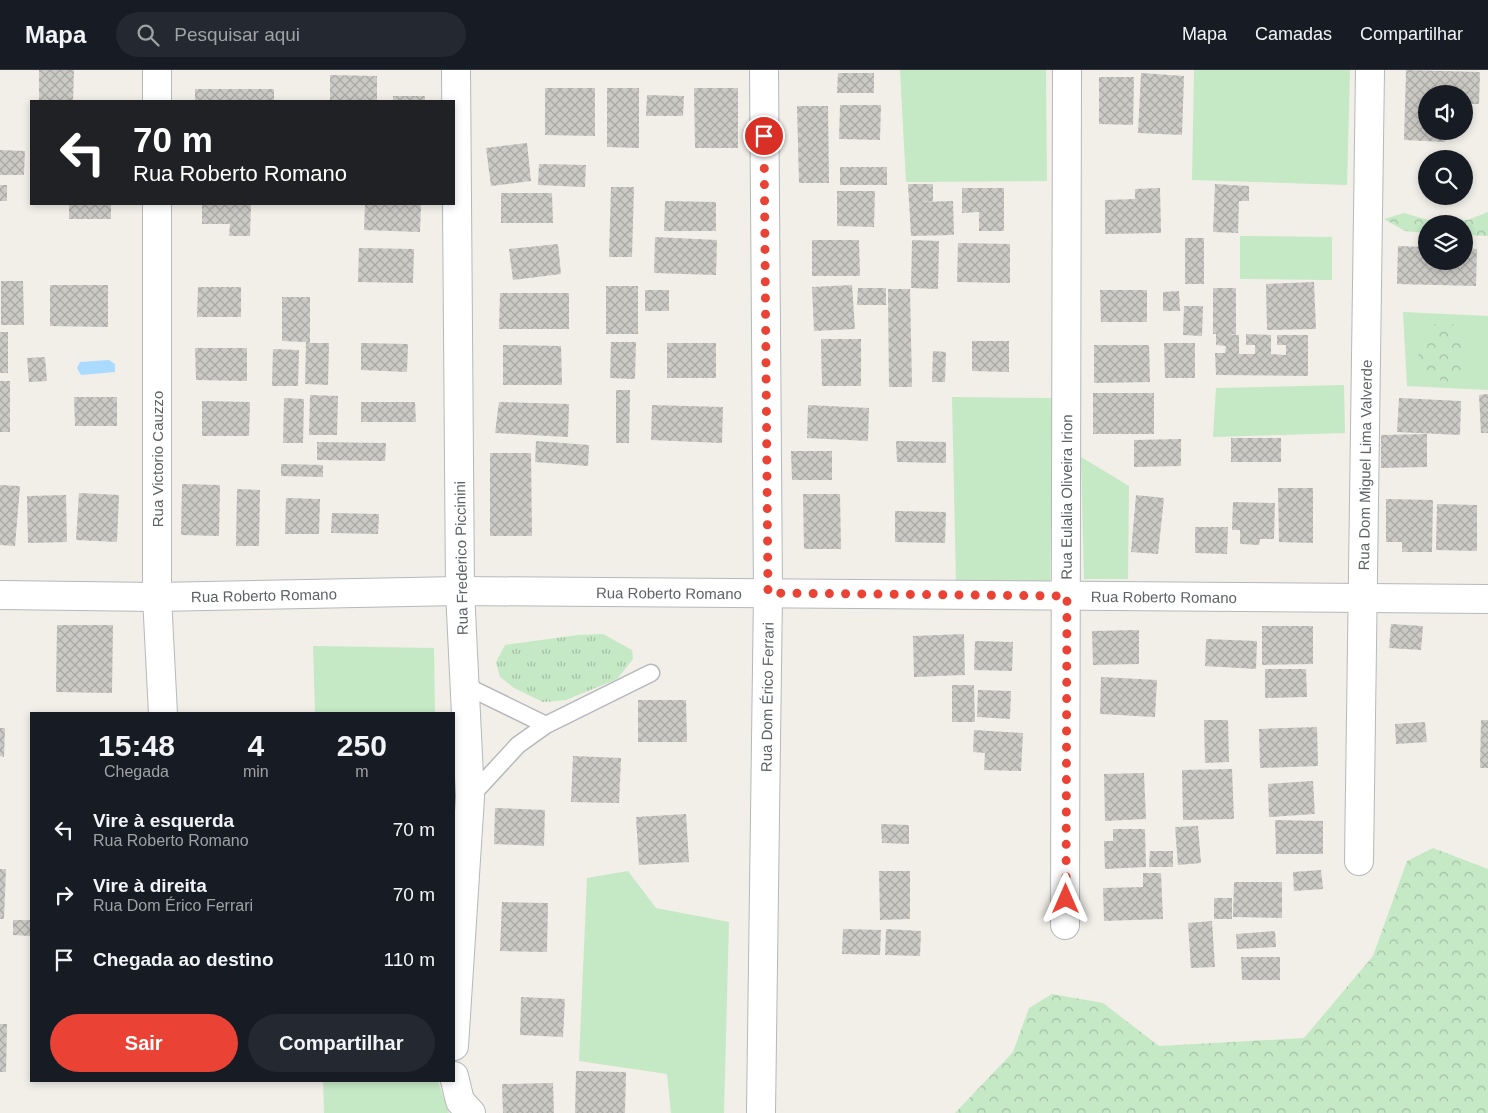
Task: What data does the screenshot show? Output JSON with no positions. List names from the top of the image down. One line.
{"streets":{"street":["Rua Victorio Cauzzo","Rua Dom Miguel Lima Valverde","Rua Eulalia Oliveira Irion","Rua Frederico Piccinini","Rua Roberto Romano","Rua Dom Érico Ferrari"]},"crossings":[["Rua Victorio Cauzzo","Rua Roberto Romano"],["Rua Dom Miguel Lima Valverde","Rua Roberto Romano"],["Rua Eulalia Oliveira Irion","Rua Roberto Romano"],["Rua Frederico Piccinini","Rua Roberto Romano"],["Rua Roberto Romano","Rua Dom Érico Ferrari"]],"page":{"header":"Mapa","search":"Pesquisar aqui","nav":["Mapa","Camadas","Compartilhar"],"turn":["70 m","Rua Roberto Romano"],"eta":["15:48","Chegada","4","min","250","m"],"list":[{"name":"Vire à esquerda","note":"Rua Roberto Romano","value":"70 m"},{"name":"Vire à direita","note":"Rua Dom Érico Ferrari","value":"70 m"},{"name":"Chegada ao destino","value":"110 m"}],"buttons":["Sair","Compartilhar"]}}
